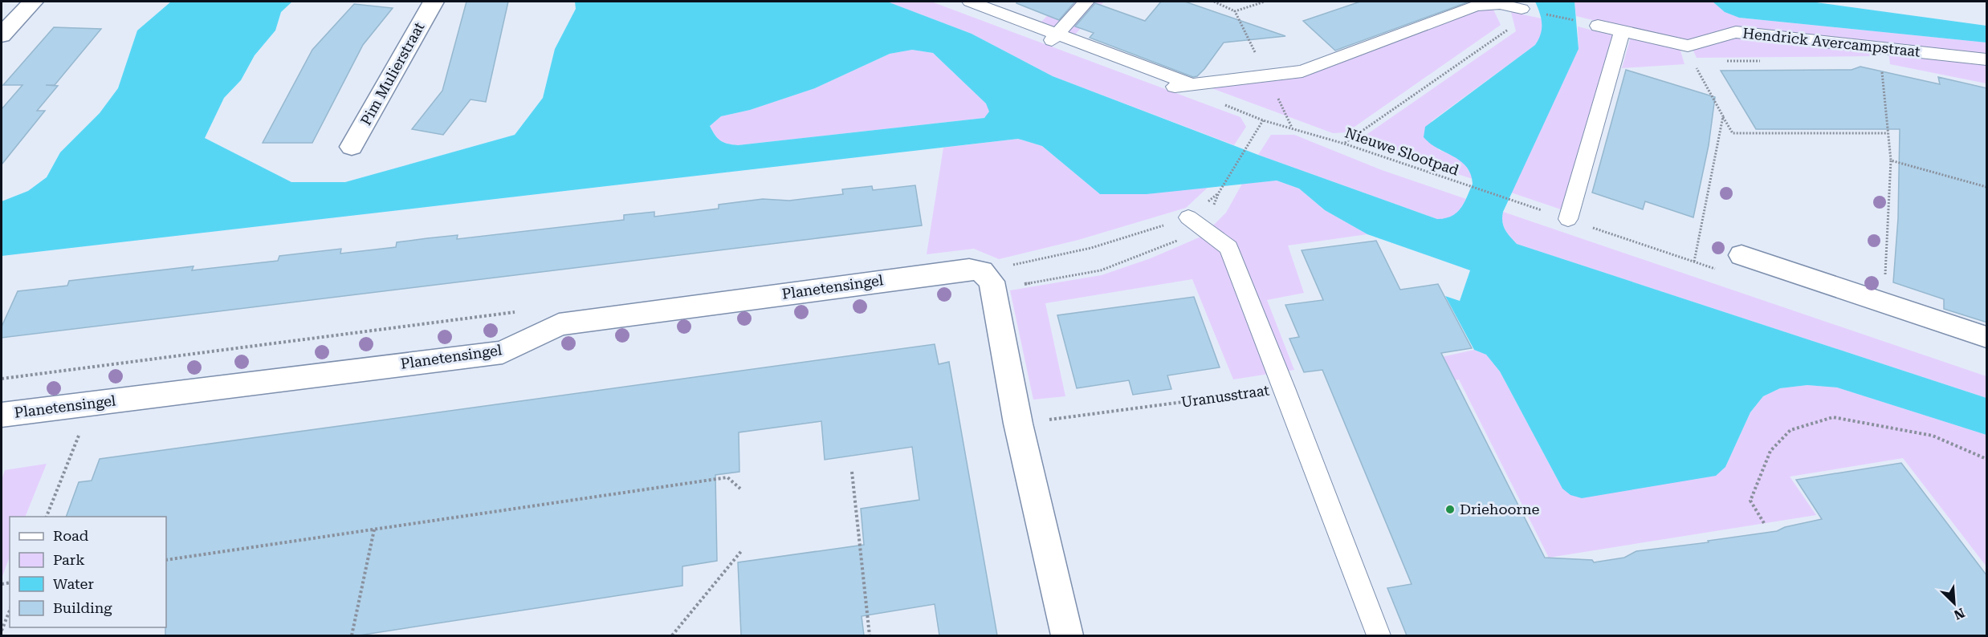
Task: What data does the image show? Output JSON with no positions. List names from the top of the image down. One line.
{"streets":{"street":["Hendrick Avercampstraat","Pim Mulierstraat","Planetensingel","Uranusstraat"],"path":["Nieuwe Slootpad"]},"places":["Driehoorne"],"legend":["Road","Park","Water","Building"],"north":"bottom right"}
